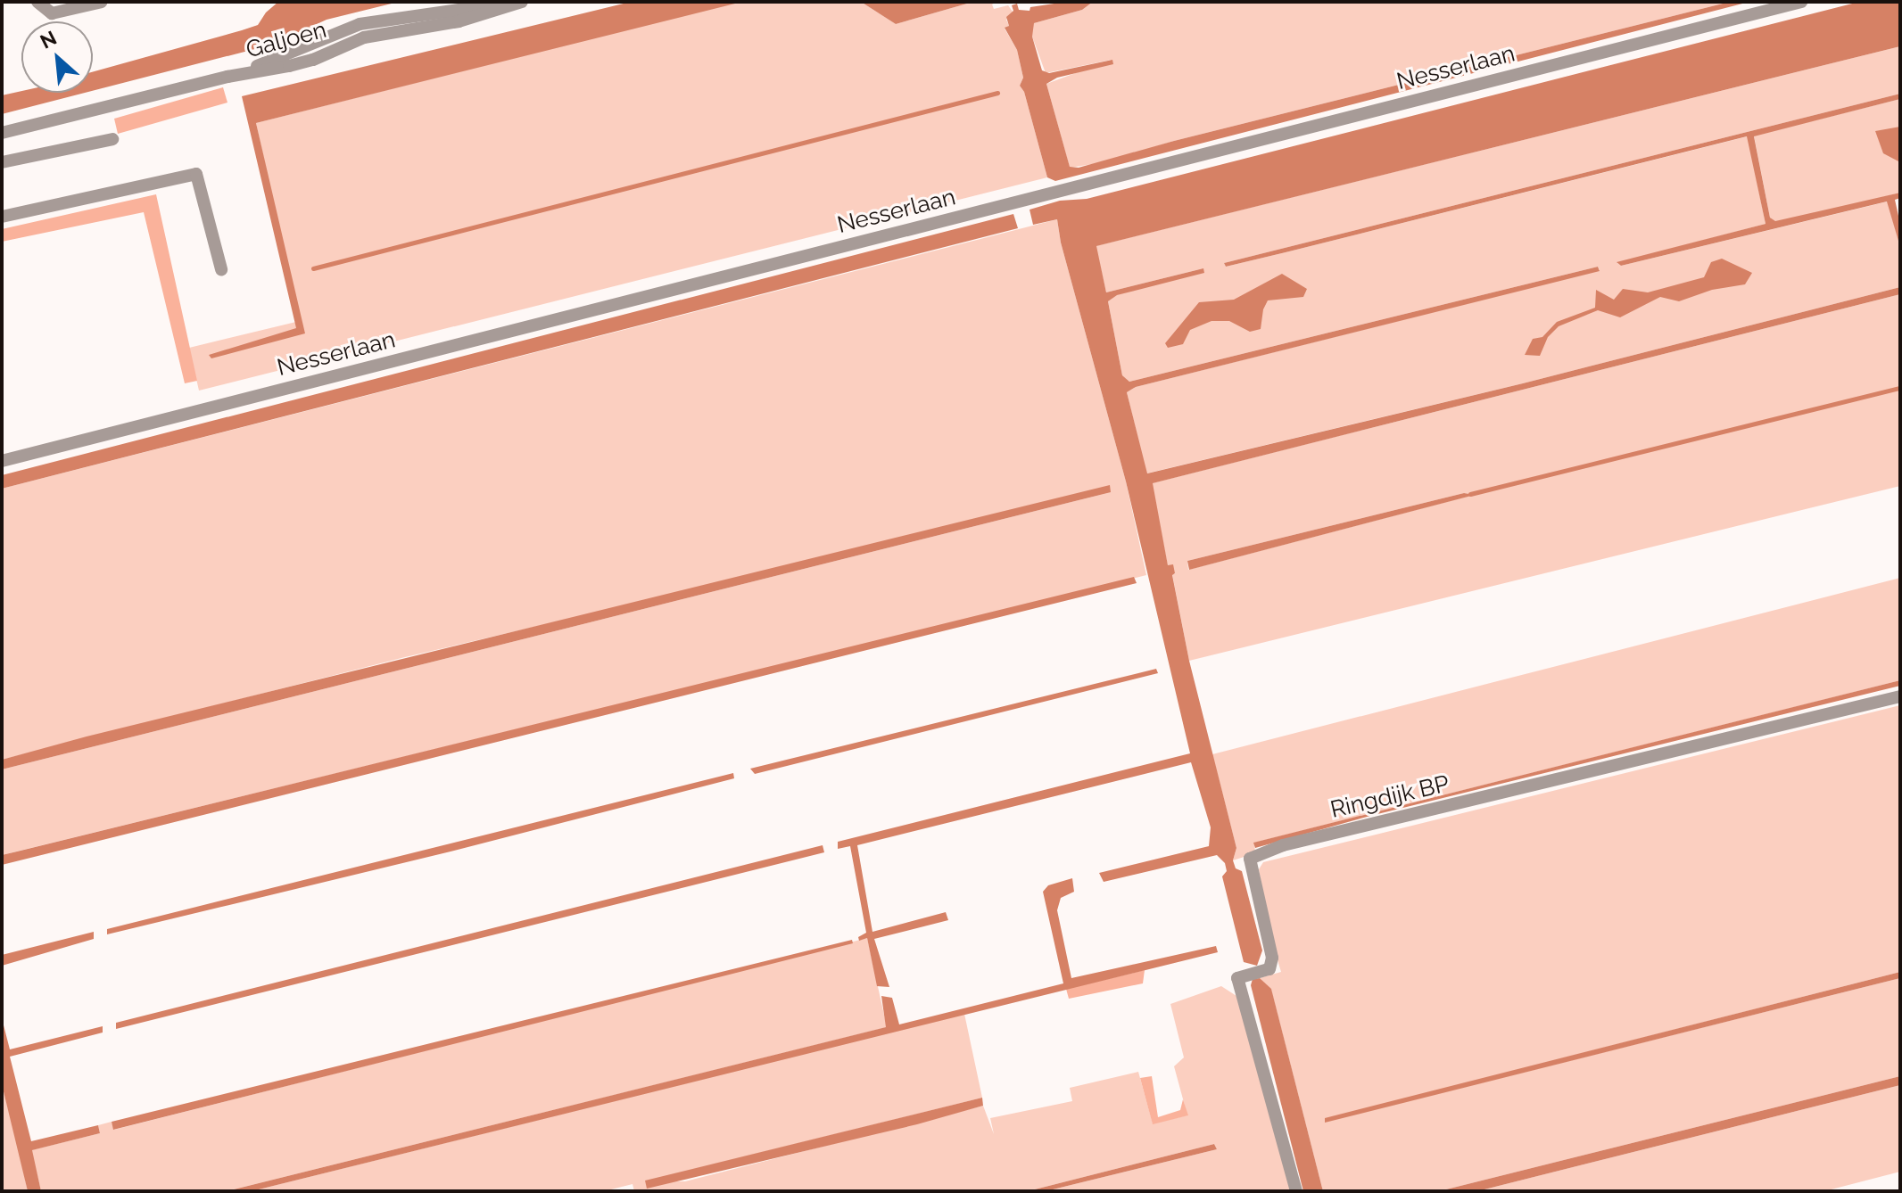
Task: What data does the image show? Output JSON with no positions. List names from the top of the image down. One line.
{"streets":{"street":["Galjoen","Nesserlaan","Ringdijk BP"]},"north":"top left"}
